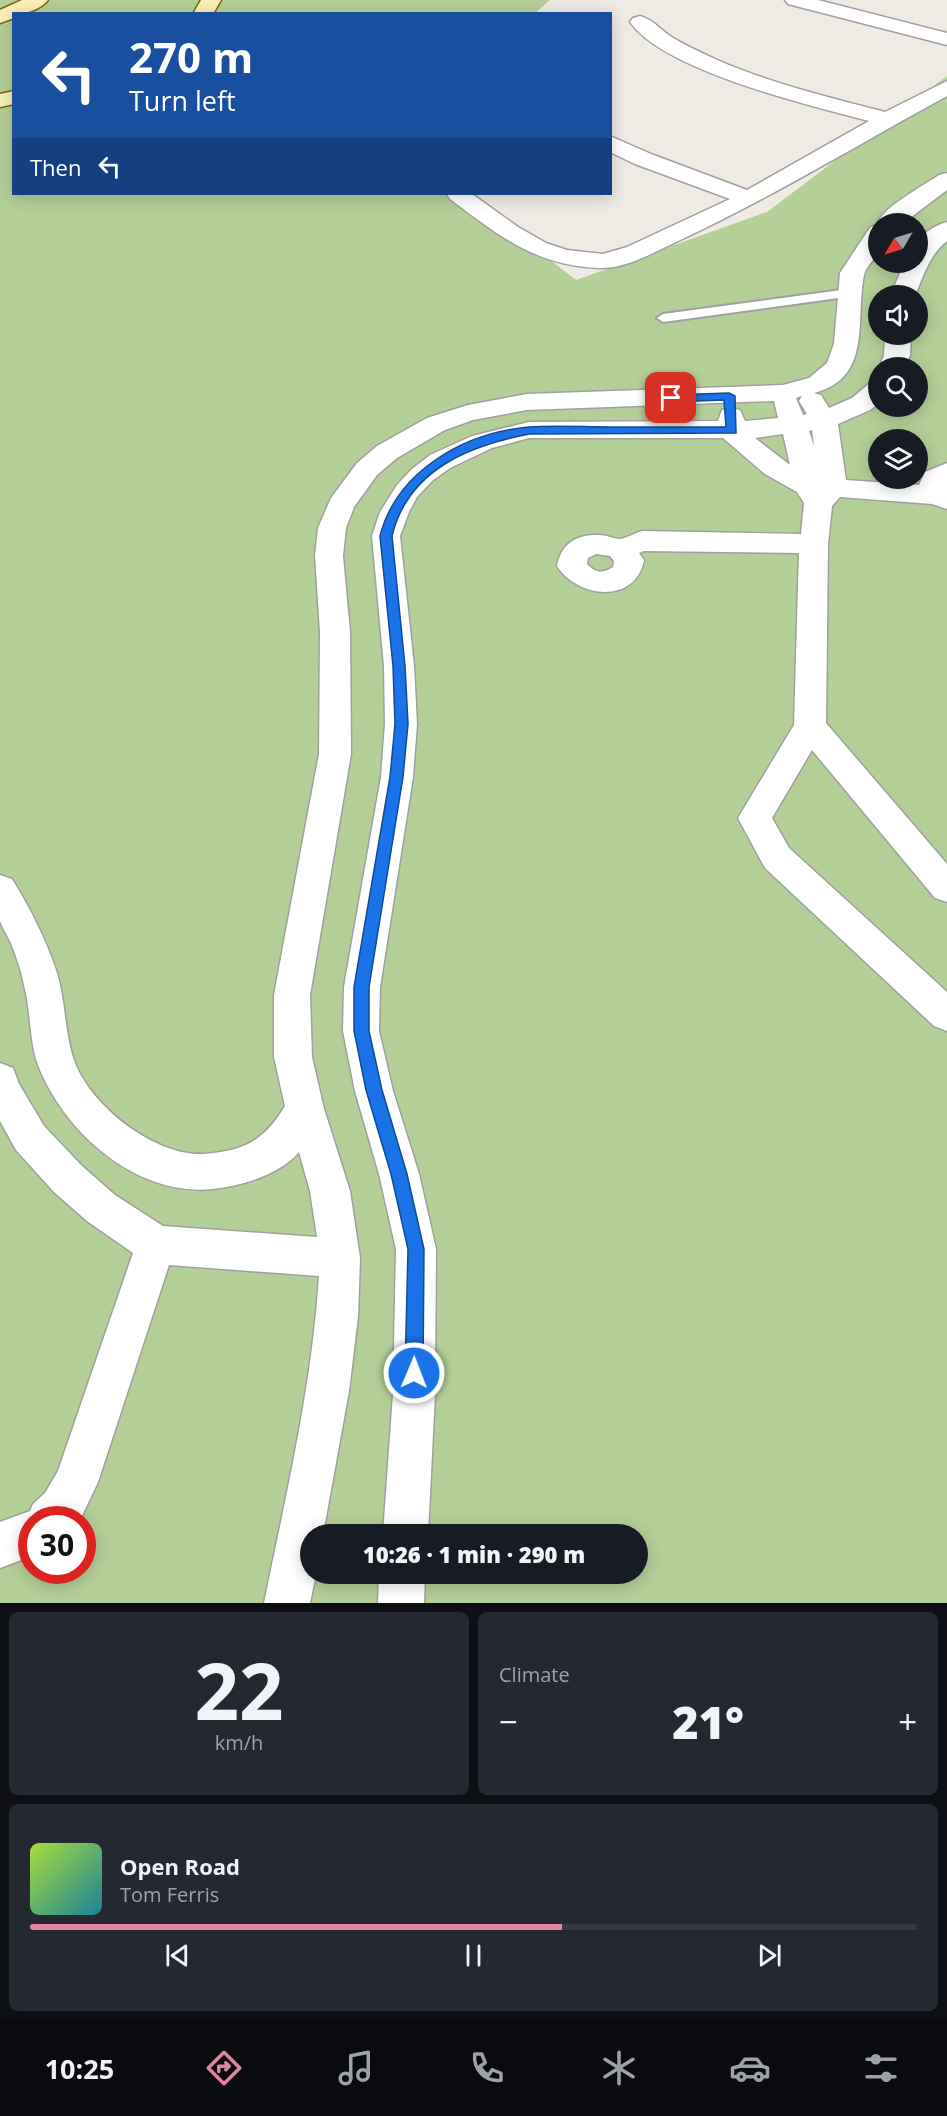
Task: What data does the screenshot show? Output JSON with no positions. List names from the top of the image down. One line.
{"north":"bottom left","page":{"turn":["270 m","Turn left"],"then":"Then","limit":"30","trip":"10:26 · 1 min · 290 m","tile":[["22","km/h"],"Climate"],"heat":["−","21°","+"],"song":["Open Road","Tom Ferris"],"tabs":"10:25"}}
